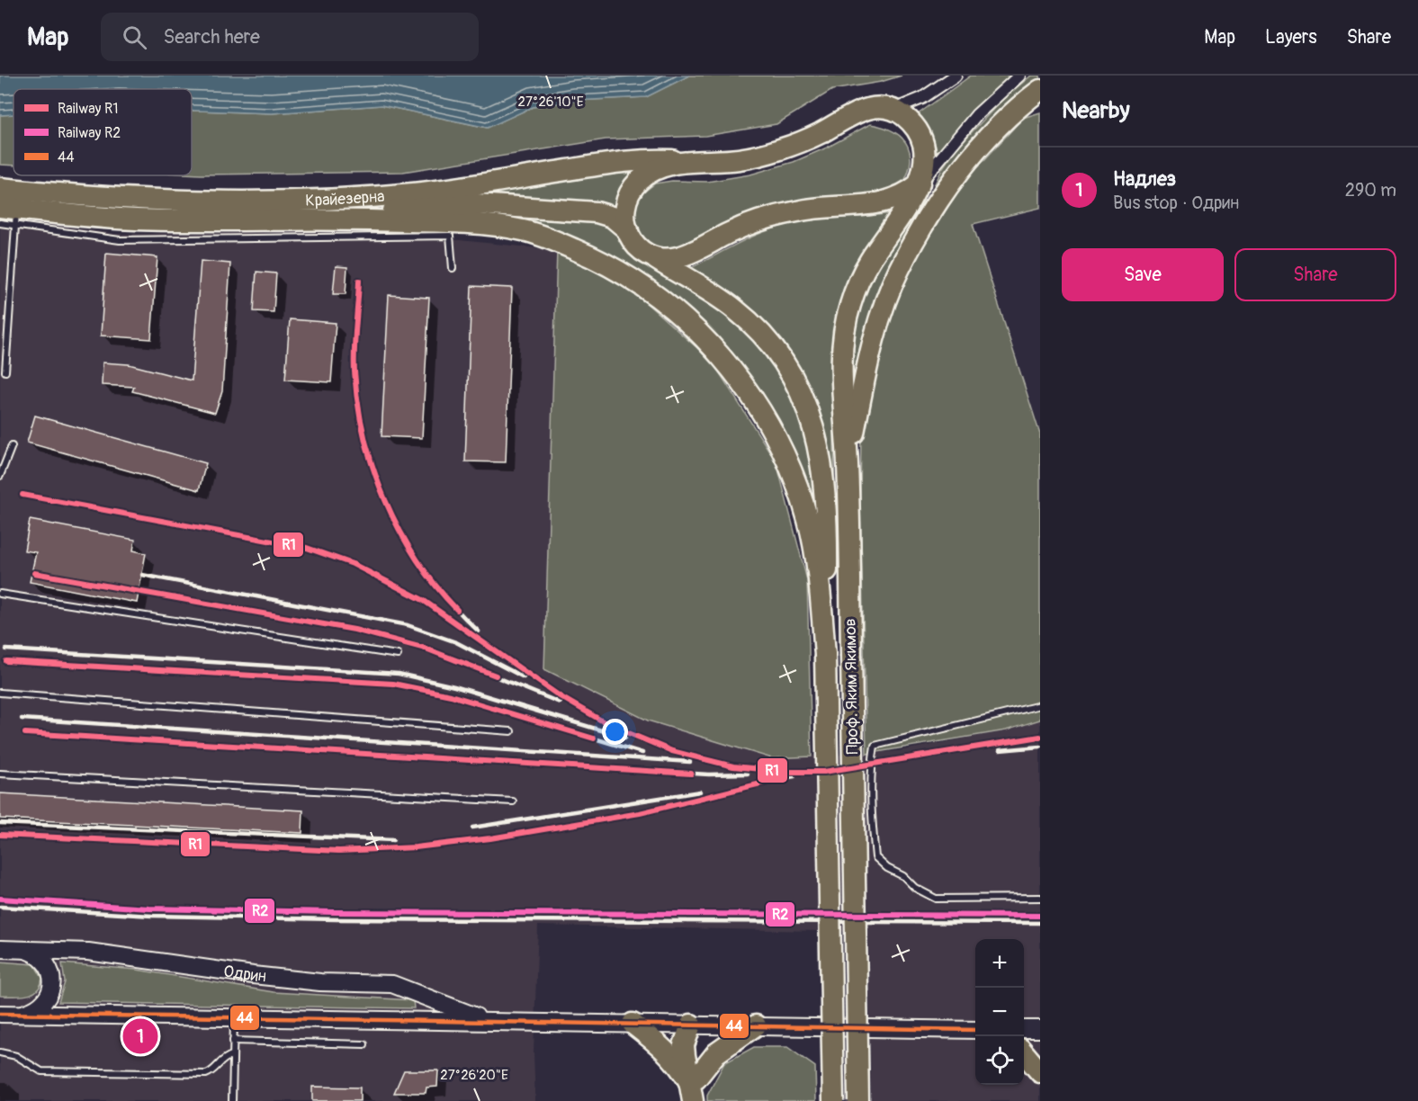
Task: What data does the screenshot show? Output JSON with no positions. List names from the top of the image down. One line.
{"streets":{"highway":["Крайезерна","Проф. Яким Якимов"],"main road":["Одрин"]},"lines":["rail line R1","rail line R2","transit line 44"],"legend":["Railway R1","Railway R2","44"],"page":{"header":"Map","search":"Search here","nav":["Map","Layers","Share"],"heading":"Nearby","list":[{"mark":"1","name":"Надлез","note":"Bus stop · Одрин","value":"290 m"}],"buttons":["Save","Share"],"map_buttons":["+","−"],"pins":"1"},"coordinates":["27°26'10\"E","27°26'20\"E"]}
